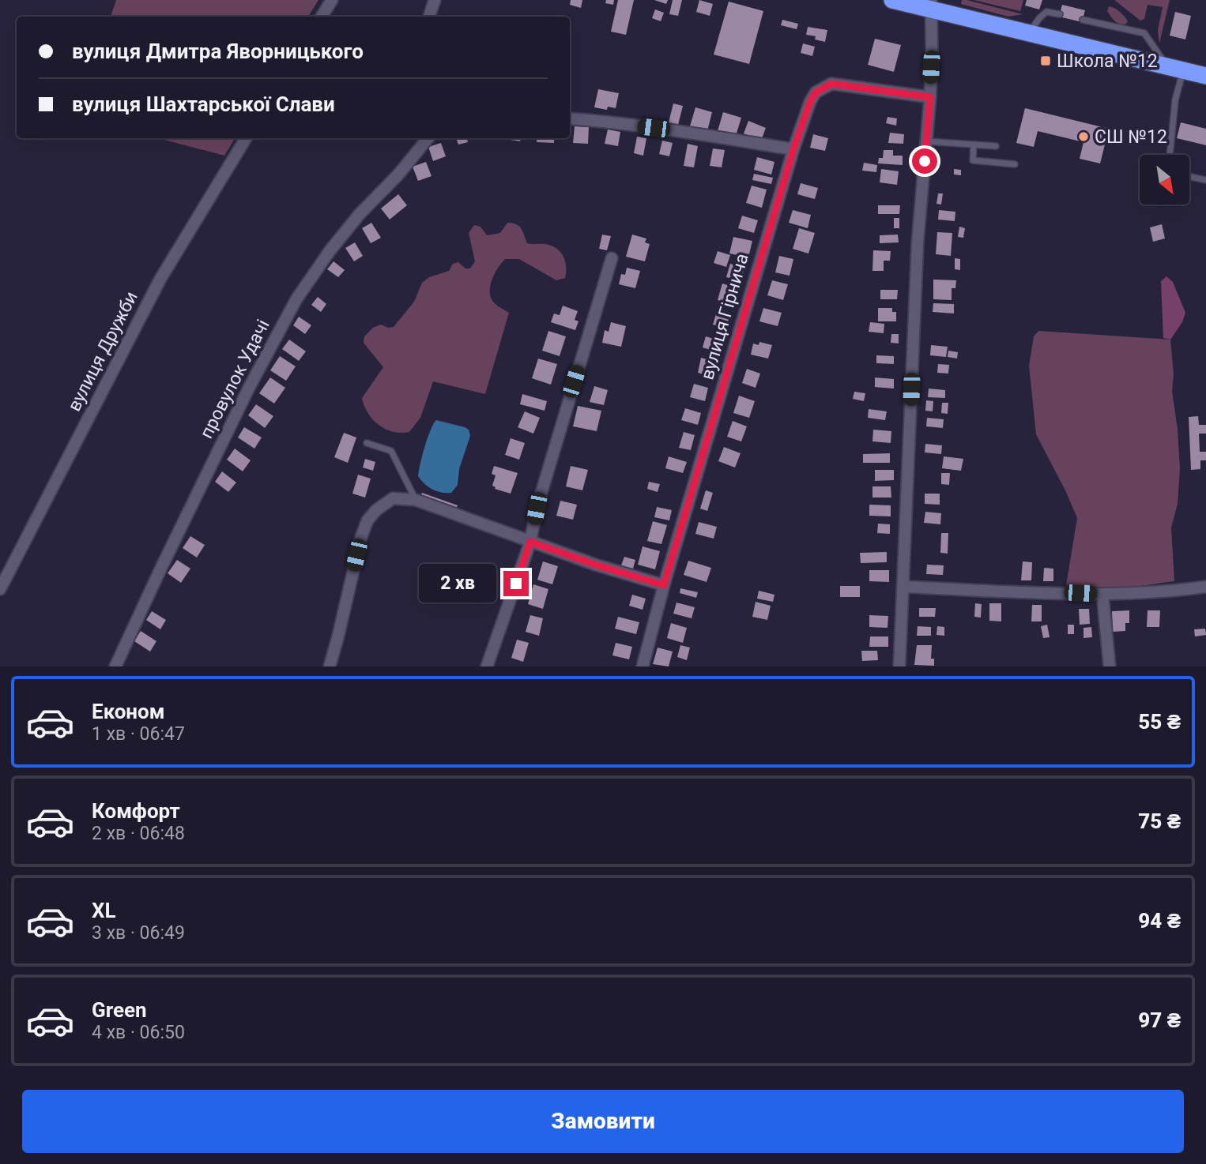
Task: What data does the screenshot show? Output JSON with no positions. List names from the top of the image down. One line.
{"streets":{"street":["вулиця Гірнича","вулиця Дружби","провулок Удачі"]},"places":{"transit":["Школа №12"],"other":["СШ №12"]},"north":"bottom right","page":{"banner":["вулиця Дмитра Яворницького","вулиця Шахтарської Слави"],"bubble":"2 хв","list":[{"name":"Економ","note":"1 хв · 06:47","value":"55 ₴"},{"name":"Комфорт","note":"2 хв · 06:48","value":"75 ₴"},{"name":"XL","note":"3 хв · 06:49","value":"94 ₴"},{"name":"Green","note":"4 хв · 06:50","value":"97 ₴"}],"buttons":"Замовити"}}
